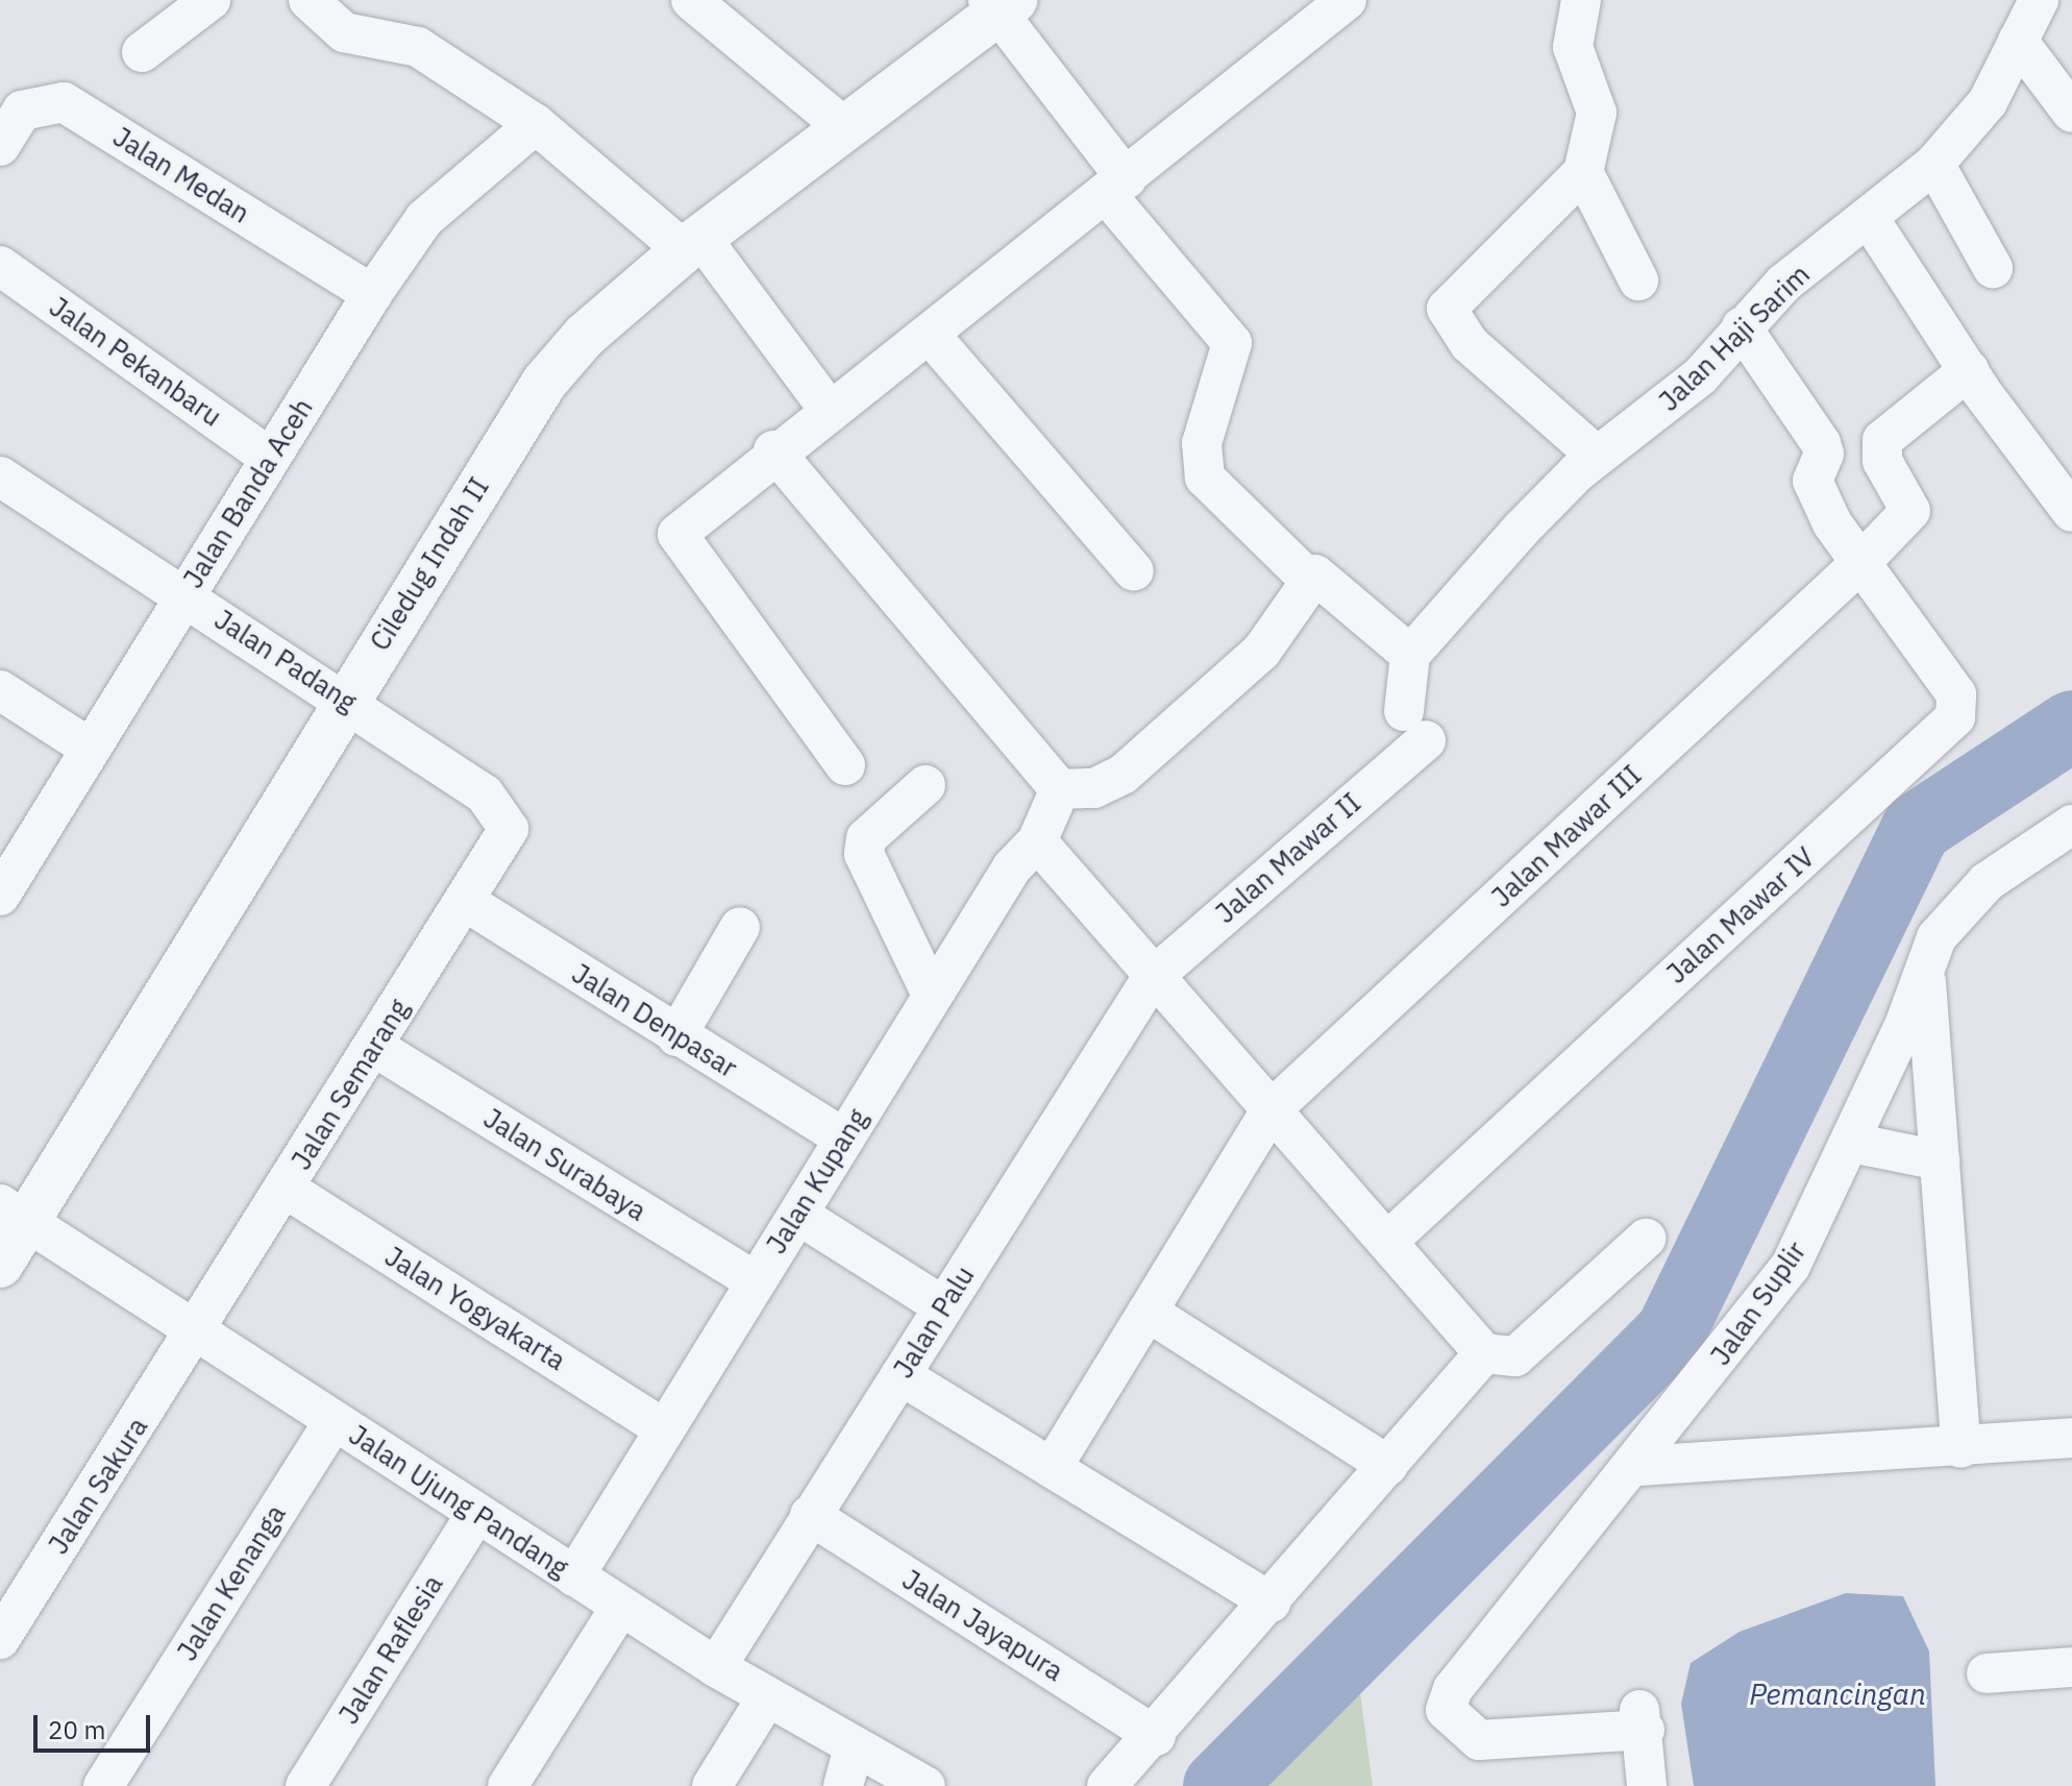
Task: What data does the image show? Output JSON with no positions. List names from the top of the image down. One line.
{"streets":{"street":["Jalan Medan","Jalan Haji Sarim","Jalan Pekanbaru","Jalan Banda Aceh","Ciledug Indah II","Jalan Padang","Jalan Mawar III","Jalan Mawar II","Jalan Mawar IV","Jalan Denpasar","Jalan Semarang","Jalan Surabaya","Jalan Kupang","Jalan Suplir","Jalan Yogyakarta","Jalan Palu","Jalan Sakura","Jalan Ujung Pandang","Jalan Kenanga","Jalan Jayapura","Jalan Raflesia"]},"crossings":[["Jalan Medan","Jalan Banda Aceh"],["Jalan Haji Sarim","Jalan Mawar II"],["Jalan Haji Sarim","Jalan Mawar IV"],["Jalan Pekanbaru","Jalan Banda Aceh"],["Jalan Banda Aceh","Jalan Padang"],["Ciledug Indah II","Jalan Padang"],["Ciledug Indah II","Jalan Ujung Pandang"],["Jalan Padang","Jalan Semarang"],["Jalan Mawar III","Jalan Mawar IV"],["Jalan Mawar II","Jalan Palu"],["Jalan Denpasar","Jalan Semarang"],["Jalan Denpasar","Jalan Kupang"],["Jalan Semarang","Jalan Surabaya"],["Jalan Semarang","Jalan Yogyakarta"],["Jalan Semarang","Jalan Sakura"],["Jalan Semarang","Jalan Ujung Pandang"],["Jalan Surabaya","Jalan Kupang"],["Jalan Kupang","Jalan Yogyakarta"],["Jalan Kupang","Jalan Ujung Pandang"],["Jalan Palu","Jalan Ujung Pandang"],["Jalan Palu","Jalan Jayapura"],["Jalan Sakura","Jalan Ujung Pandang"],["Jalan Ujung Pandang","Jalan Kenanga"],["Jalan Ujung Pandang","Jalan Raflesia"]],"water":["Pemancingan"],"scale_bar":"20 m"}
